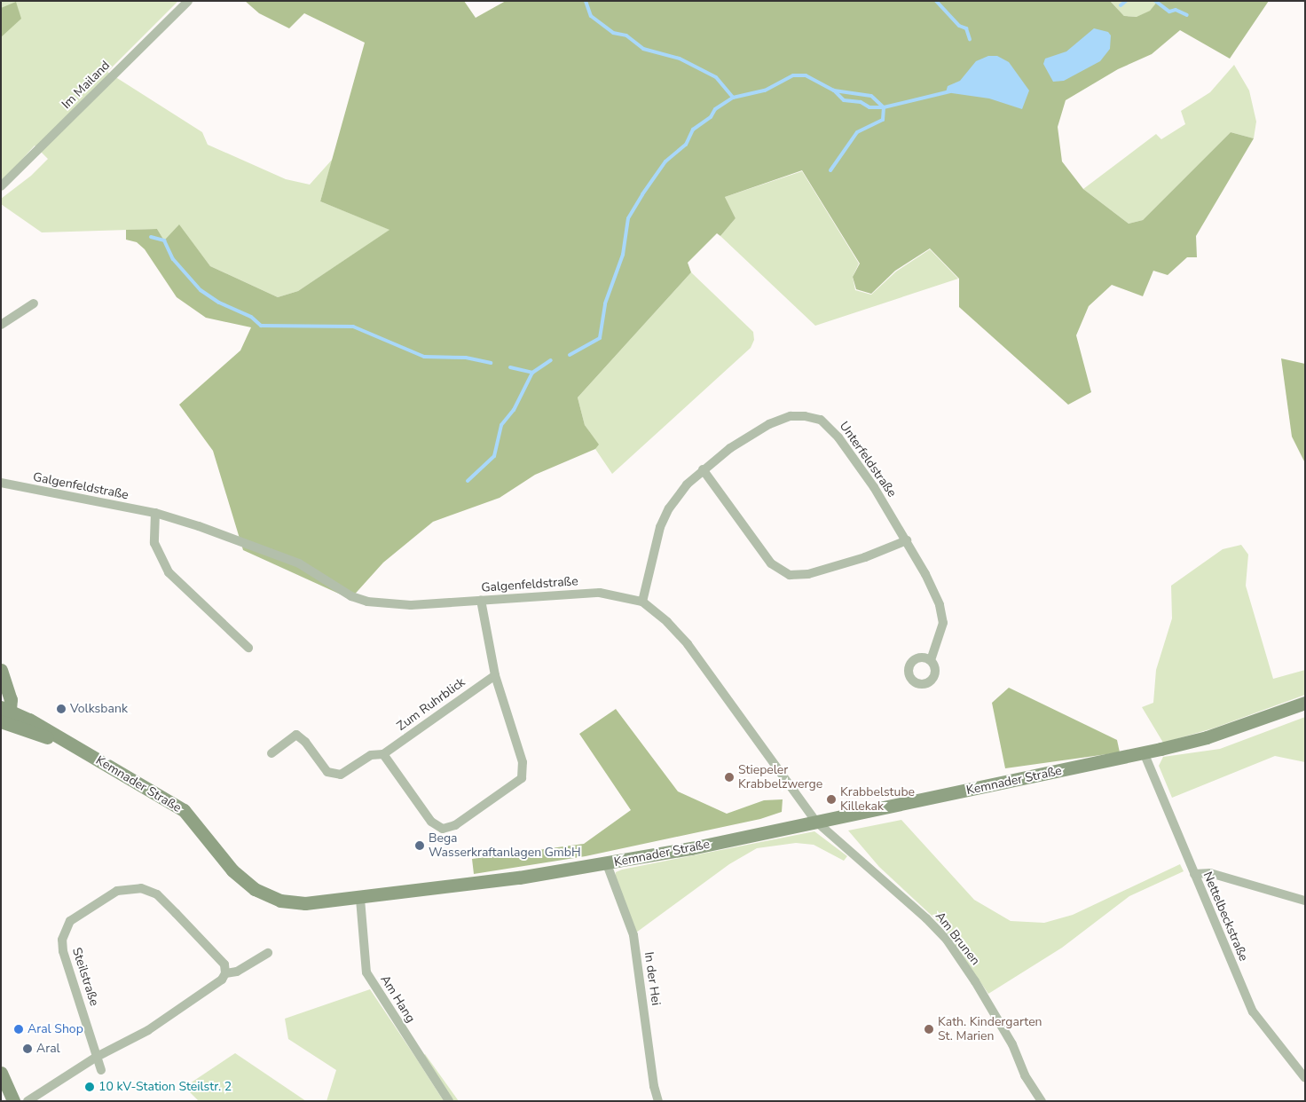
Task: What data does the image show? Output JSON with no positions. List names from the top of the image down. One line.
{"streets":{"main road":["Kemnader Straße"],"street":["Im Mailand","Unterfeldstraße","Galgenfeldstraße","Zum Ruhrblick","Nettelbeckstraße","Am Brunen","Steilstraße","In der Hei","Am Hang"]},"crossings":[["Unterfeldstraße","Galgenfeldstraße"],["Galgenfeldstraße","Kemnader Straße"],["Galgenfeldstraße","Am Brunen"],["Kemnader Straße","Nettelbeckstraße"],["Kemnader Straße","Am Brunen"],["Kemnader Straße","In der Hei"],["Kemnader Straße","Am Hang"]],"places":["Volksbank","Stiepeler Krabbelzwerge","Krabbelstube Killekak","Bega Wasserkraftanlagen GmbH","Aral Shop","Kath. Kindergarten St. Marien","Aral","10 kV-Station Steilstr. 2"]}
